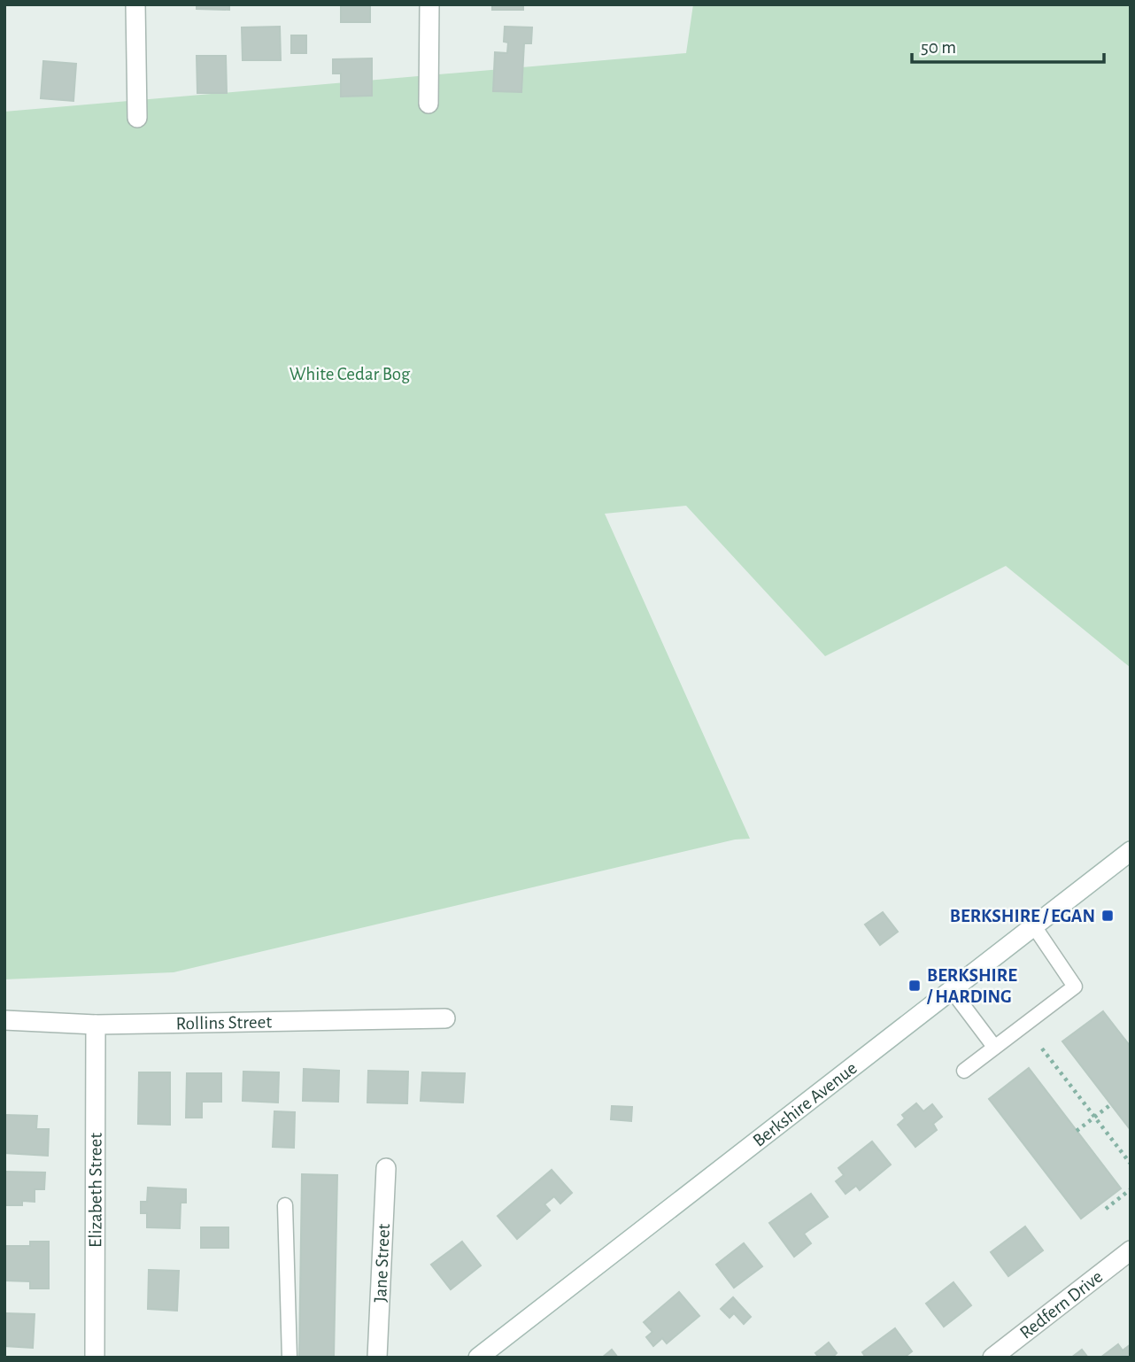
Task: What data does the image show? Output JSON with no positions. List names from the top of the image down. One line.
{"streets":{"street":["Rollins Street","Berkshire Avenue","Elizabeth Street","Jane Street","Redfern Drive"]},"crossings":[["Rollins Street","Elizabeth Street"]],"parks":["White Cedar Bog"],"places":{"transit":["BERKSHIRE / EGAN","BERKSHIRE / HARDING"]},"scale_bar":"50 m"}
